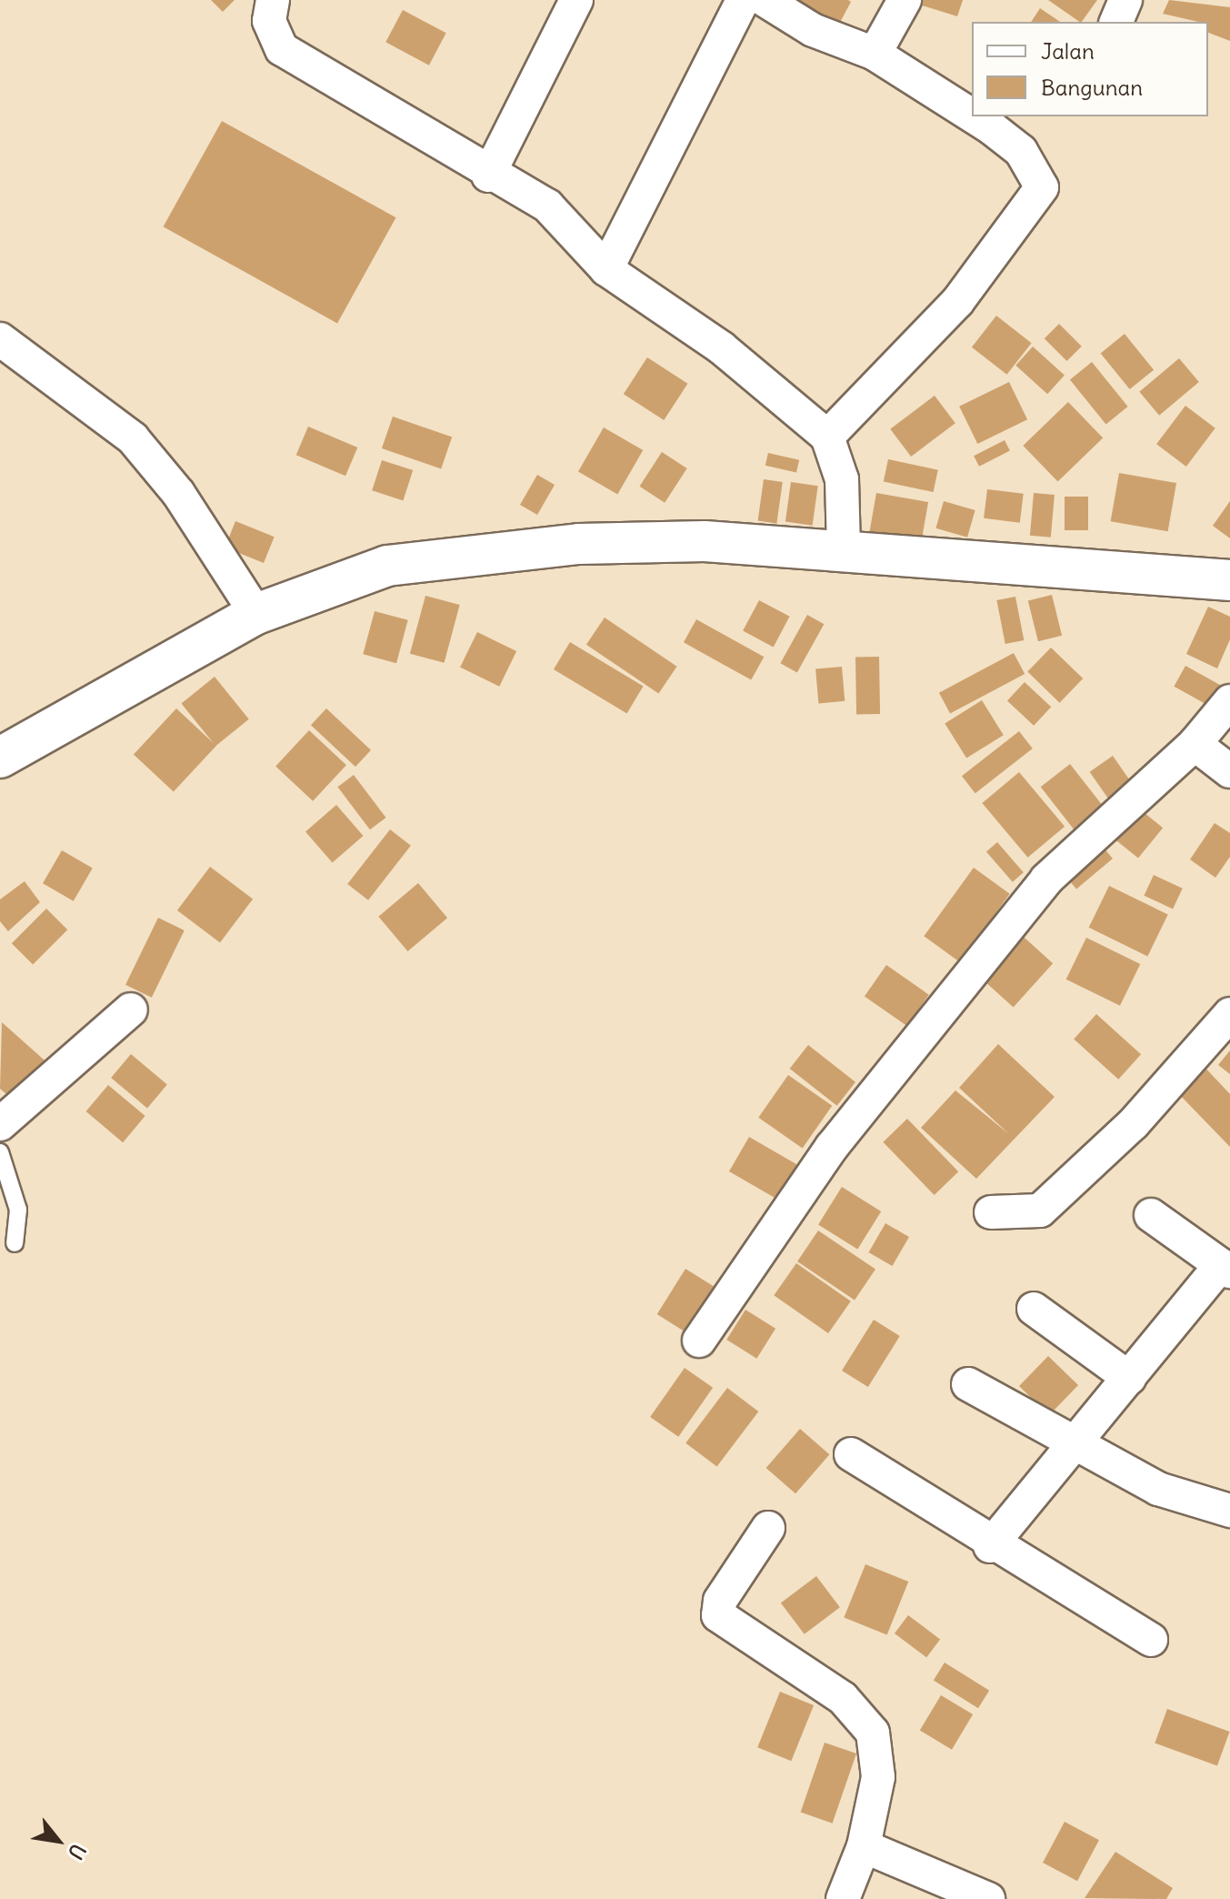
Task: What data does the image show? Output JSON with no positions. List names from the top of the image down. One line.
{"legend":["Jalan","Bangunan"],"north":"bottom right"}
